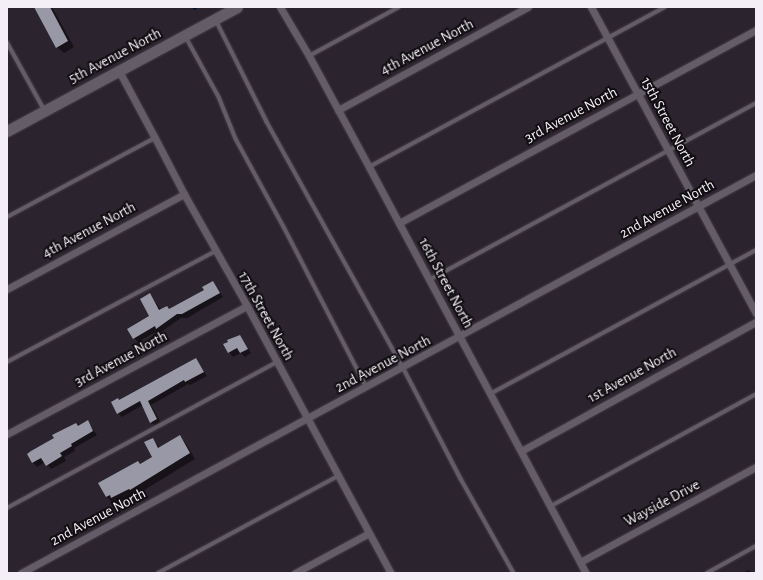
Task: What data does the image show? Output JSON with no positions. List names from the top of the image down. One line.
{"streets":{"street":["4th Avenue North","5th Avenue North","3rd Avenue North","15th Street North","2nd Avenue North","16th Street North","17th Street North","1st Avenue North","Wayside Drive"]},"crossings":[["4th Avenue North","16th Street North"],["4th Avenue North","17th Street North"],["5th Avenue North","17th Street North"],["3rd Avenue North","15th Street North"],["3rd Avenue North","16th Street North"],["3rd Avenue North","17th Street North"],["15th Street North","2nd Avenue North"],["2nd Avenue North","16th Street North"],["2nd Avenue North","17th Street North"],["16th Street North","1st Avenue North"],["16th Street North","Wayside Drive"]]}
